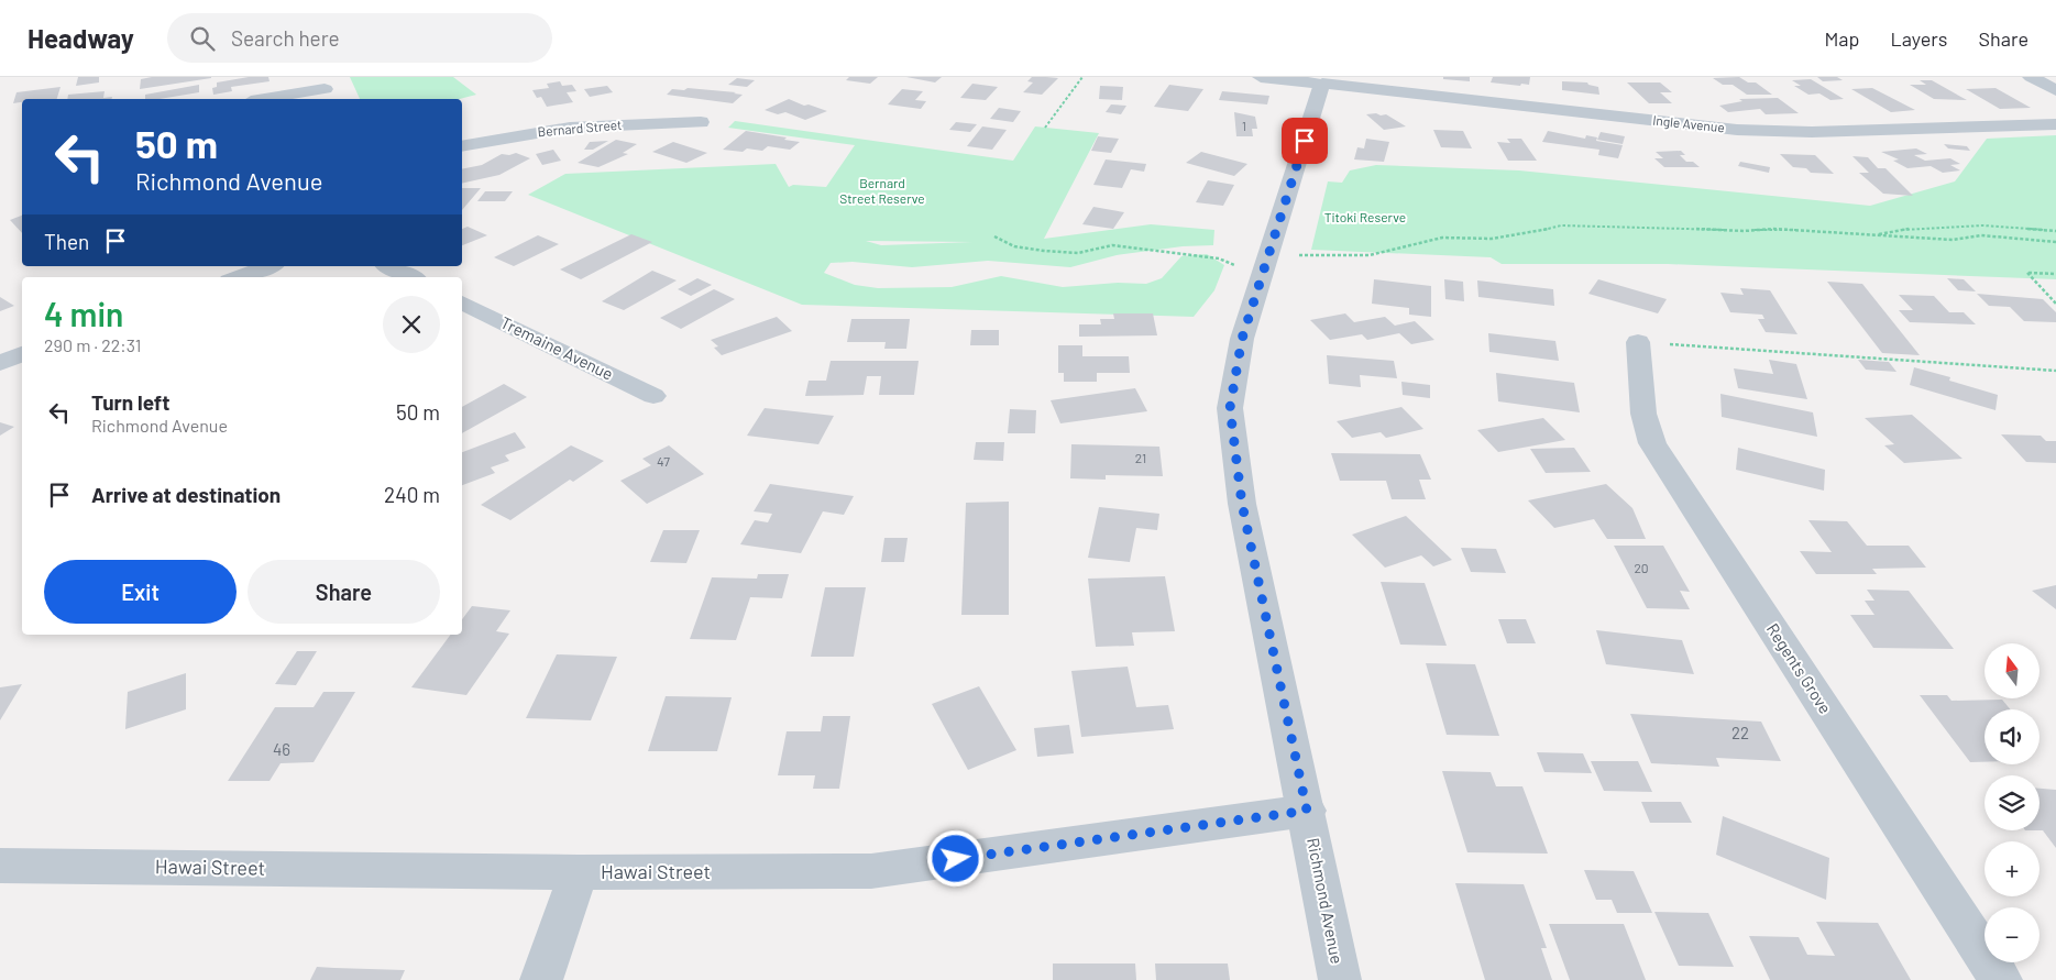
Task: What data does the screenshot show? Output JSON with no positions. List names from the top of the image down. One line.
{"streets":{"street":["Ingle Avenue","Bernard Street","Tremaine Avenue","Regents Grove","Hawai Street","Richmond Avenue"]},"crossings":[["Ingle Avenue","Richmond Avenue"],["Hawai Street","Richmond Avenue"]],"parks":["Bernard Street Reserve","Titoki Reserve"],"house_numbers":["1","21","47","20","22","46"],"north":"top","page":{"header":"Headway","search":"Search here","nav":["Map","Layers","Share"],"turn":["50 m","Richmond Avenue"],"then":"Then","heading":["4 min","290 m · 22:31"],"list":[{"name":"Turn left","note":"Richmond Avenue","value":"50 m"},{"name":"Arrive at destination","value":"240 m"}],"buttons":["Exit","Share"],"map_buttons":["+","−"]}}
